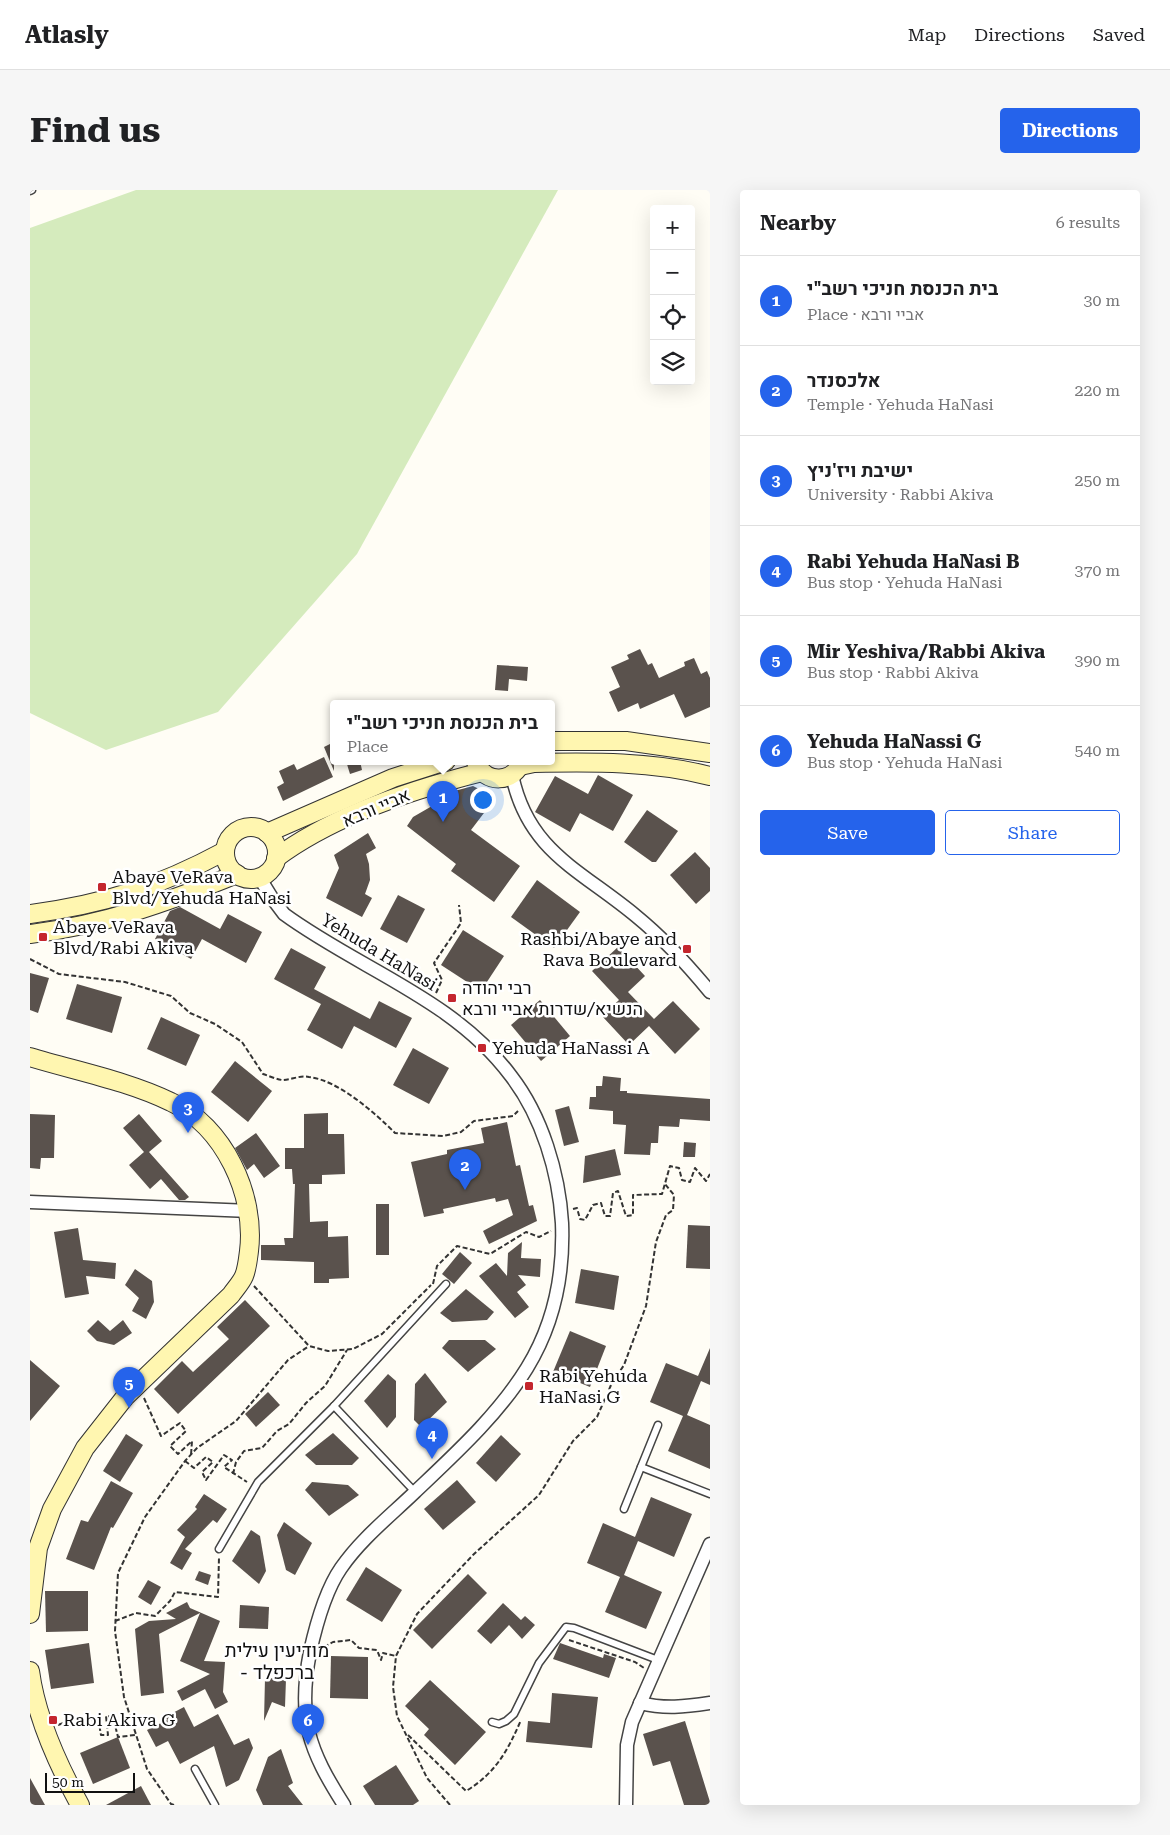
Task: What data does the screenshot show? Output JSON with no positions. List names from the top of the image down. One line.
{"streets":{"street":["אביי ורבא","Yehuda HaNasi"]},"crossings":[["אביי ורבא","Yehuda HaNasi"]],"districts":["מודיעין עילית - ברכפלד"],"places":{"transit":["Abaye VeRava Blvd/Yehuda HaNasi","Abaye VeRava Blvd/Rabi Akiva","Rashbi/Abaye and Rava Boulevard","רבי יהודה הנשיא/שדרות אביי ורבא","Yehuda HaNassi A","Rabi Yehuda HaNasi G","Rabi Akiva G"]},"scale_bar":"50 m","page":{"header":"Atlasly","nav":["Map","Directions","Saved"],"buttons":["Directions",["Save","Share"]],"title":"Find us","heading":["Nearby","6 results"],"map_buttons":["+","−"],"list":[{"mark":"1","name":"בית הכנסת חניכי רשב\"י","note":"Place · אביי ורבא","value":"30 m"},{"mark":"2","name":"אלכסנדר","note":"Temple · Yehuda HaNasi","value":"220 m"},{"mark":"3","name":"ישיבת ויז'ניץ","note":"University · Rabbi Akiva","value":"250 m"},{"mark":"4","name":"Rabi Yehuda HaNasi B","note":"Bus stop · Yehuda HaNasi","value":"370 m"},{"mark":"5","name":"Mir Yeshiva/Rabbi Akiva","note":"Bus stop · Rabbi Akiva","value":"390 m"},{"mark":"6","name":"Yehuda HaNassi G","note":"Bus stop · Yehuda HaNasi","value":"540 m"}],"popup":["בית הכנסת חניכי רשב\"י","Place"],"pins":["1","3","2","5","4","6"],"scale":"50 m"}}
